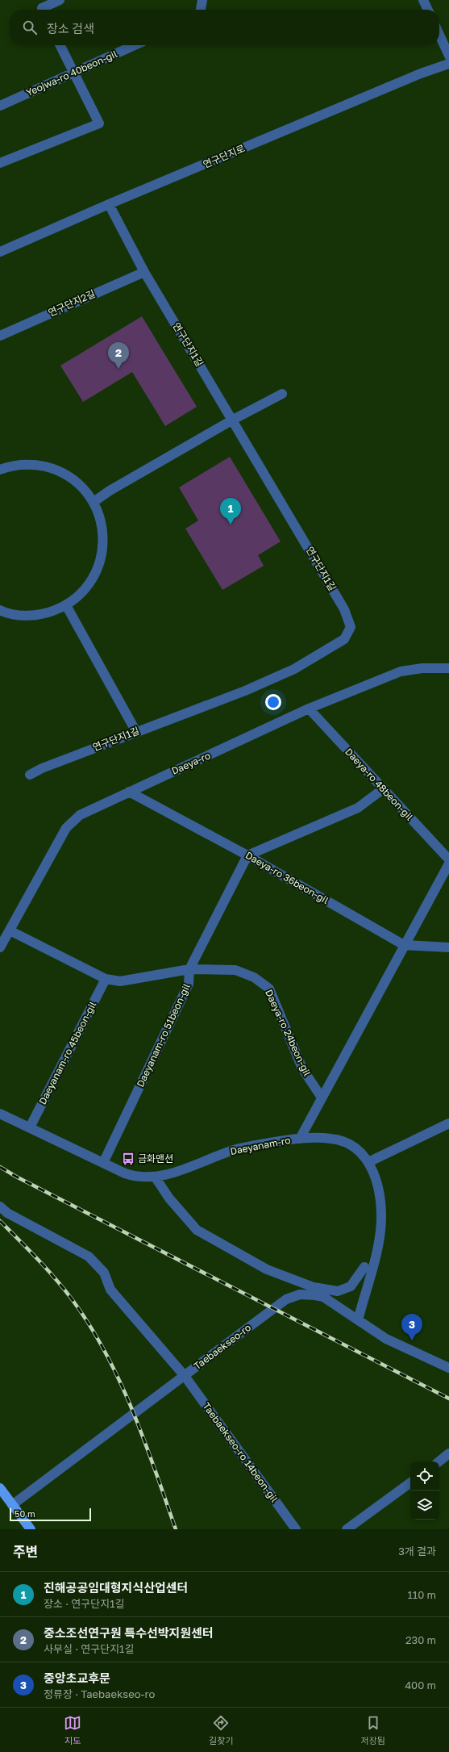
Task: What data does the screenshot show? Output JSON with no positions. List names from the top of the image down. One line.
{"streets":{"street":["Yeojwa-ro 40beon-gil","연구단지로","연구단지2길","연구단지1길","Daeya-ro","Daeya-ro 48beon-gil","Daeya-ro 36beon-gil","Daeya-ro 24beon-gil","Daeyanam-ro 51beon-gil","Daeyanam-ro 45beon-gil","Daeyanam-ro","Taebaekseo-ro","Taebaekseo-ro 14beon-gil"]},"crossings":[["연구단지로","연구단지1길"],["연구단지2길","연구단지1길"],["Daeya-ro","Daeya-ro 48beon-gil"],["Daeya-ro","Daeya-ro 36beon-gil"],["Daeya-ro","Daeya-ro 24beon-gil"],["Daeya-ro 36beon-gil","Daeyanam-ro 51beon-gil"],["Daeya-ro 24beon-gil","Daeyanam-ro 51beon-gil"],["Daeya-ro 24beon-gil","Daeyanam-ro 45beon-gil"],["Daeyanam-ro 51beon-gil","Daeyanam-ro"],["Daeyanam-ro 45beon-gil","Daeyanam-ro"],["Daeyanam-ro","Taebaekseo-ro"],["Taebaekseo-ro","Taebaekseo-ro 14beon-gil"]],"places":{"bus stop":["금화맨션"]},"scale_bar":"50 m","page":{"search":"장소 검색","pins":["2","1","3"],"scale":"50 m","heading":["주변","3개 결과"],"list":[{"mark":"1","name":"진해공공임대형지식산업센터","note":"장소 · 연구단지1길","value":"110 m"},{"mark":"2","name":"중소조선연구원 특수선박지원센터","note":"사무실 · 연구단지1길","value":"230 m"},{"mark":"3","name":"중앙초교후문","note":"정류장 · Taebaekseo-ro","value":"400 m"}],"nav":["지도","길찾기","저장됨"]}}
